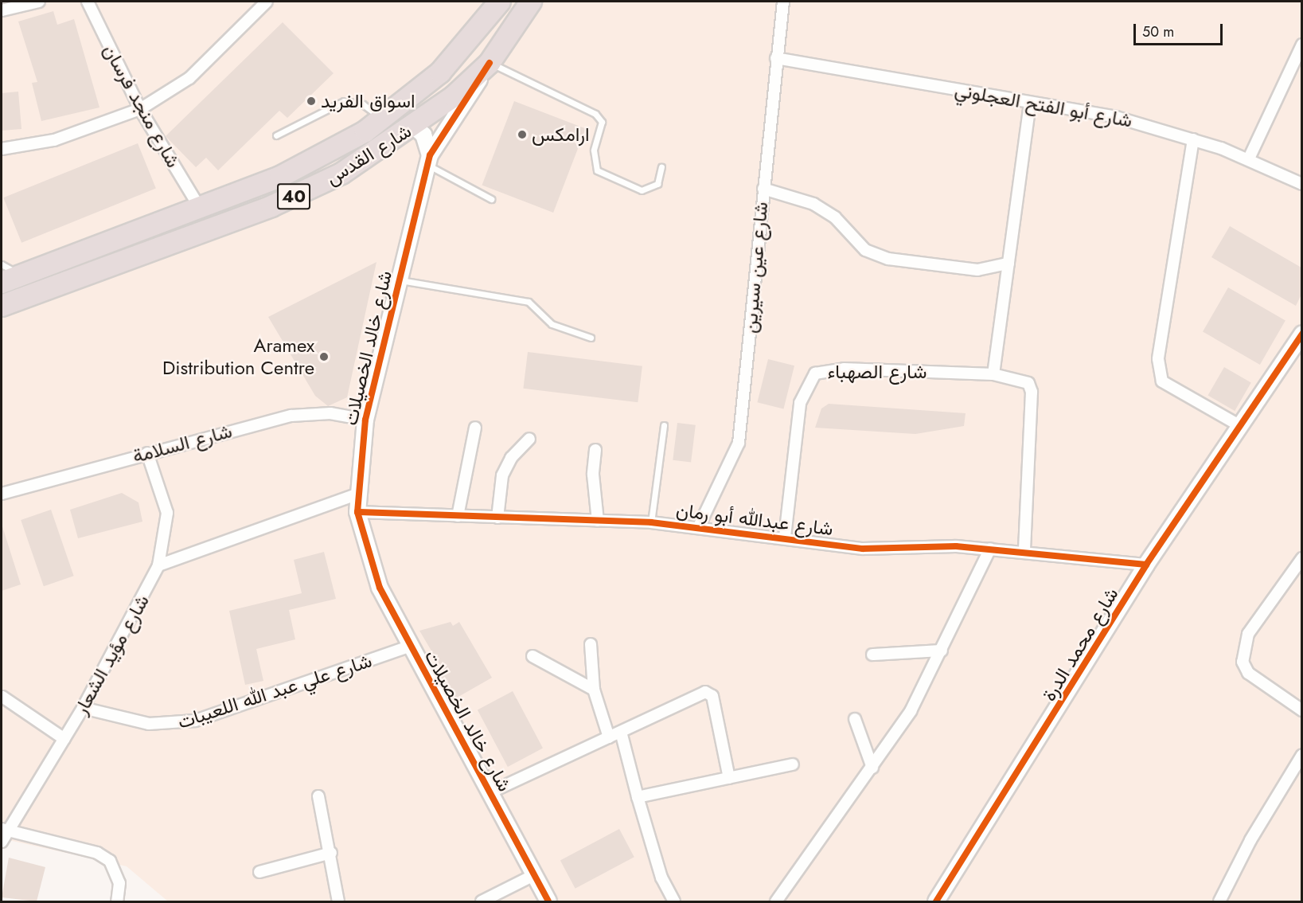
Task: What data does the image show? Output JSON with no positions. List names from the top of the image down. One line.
{"streets":{"highway":["شارع القدس","40"],"street":["شارع أبو الفتح العجلوني","شارع منجد فرسان","شارع عين سيرين","شارع خالد الخصيلات","شارع الصهباء","شارع السلامة","شارع عبدالله أبو رمان","شارع محمد الدرة","شارع مؤيد الشعار","شارع علي عبد الله اللعيبات"]},"crossings":[["شارع أبو الفتح العجلوني","شارع عين سيرين"],["شارع منجد فرسان","شارع القدس"],["شارع القدس","شارع خالد الخصيلات"],["شارع عين سيرين","شارع عبدالله أبو رمان"],["شارع خالد الخصيلات","شارع السلامة"],["شارع خالد الخصيلات","شارع عبدالله أبو رمان"],["شارع خالد الخصيلات","شارع علي عبد الله اللعيبات"],["شارع الصهباء","شارع عبدالله أبو رمان"],["شارع السلامة","شارع مؤيد الشعار"],["شارع عبدالله أبو رمان","شارع محمد الدرة"],["شارع مؤيد الشعار","شارع علي عبد الله اللعيبات"]],"places":["اسواق الفريد","ارامكس","Aramex Distribution Centre"],"scale_bar":"50 m"}
